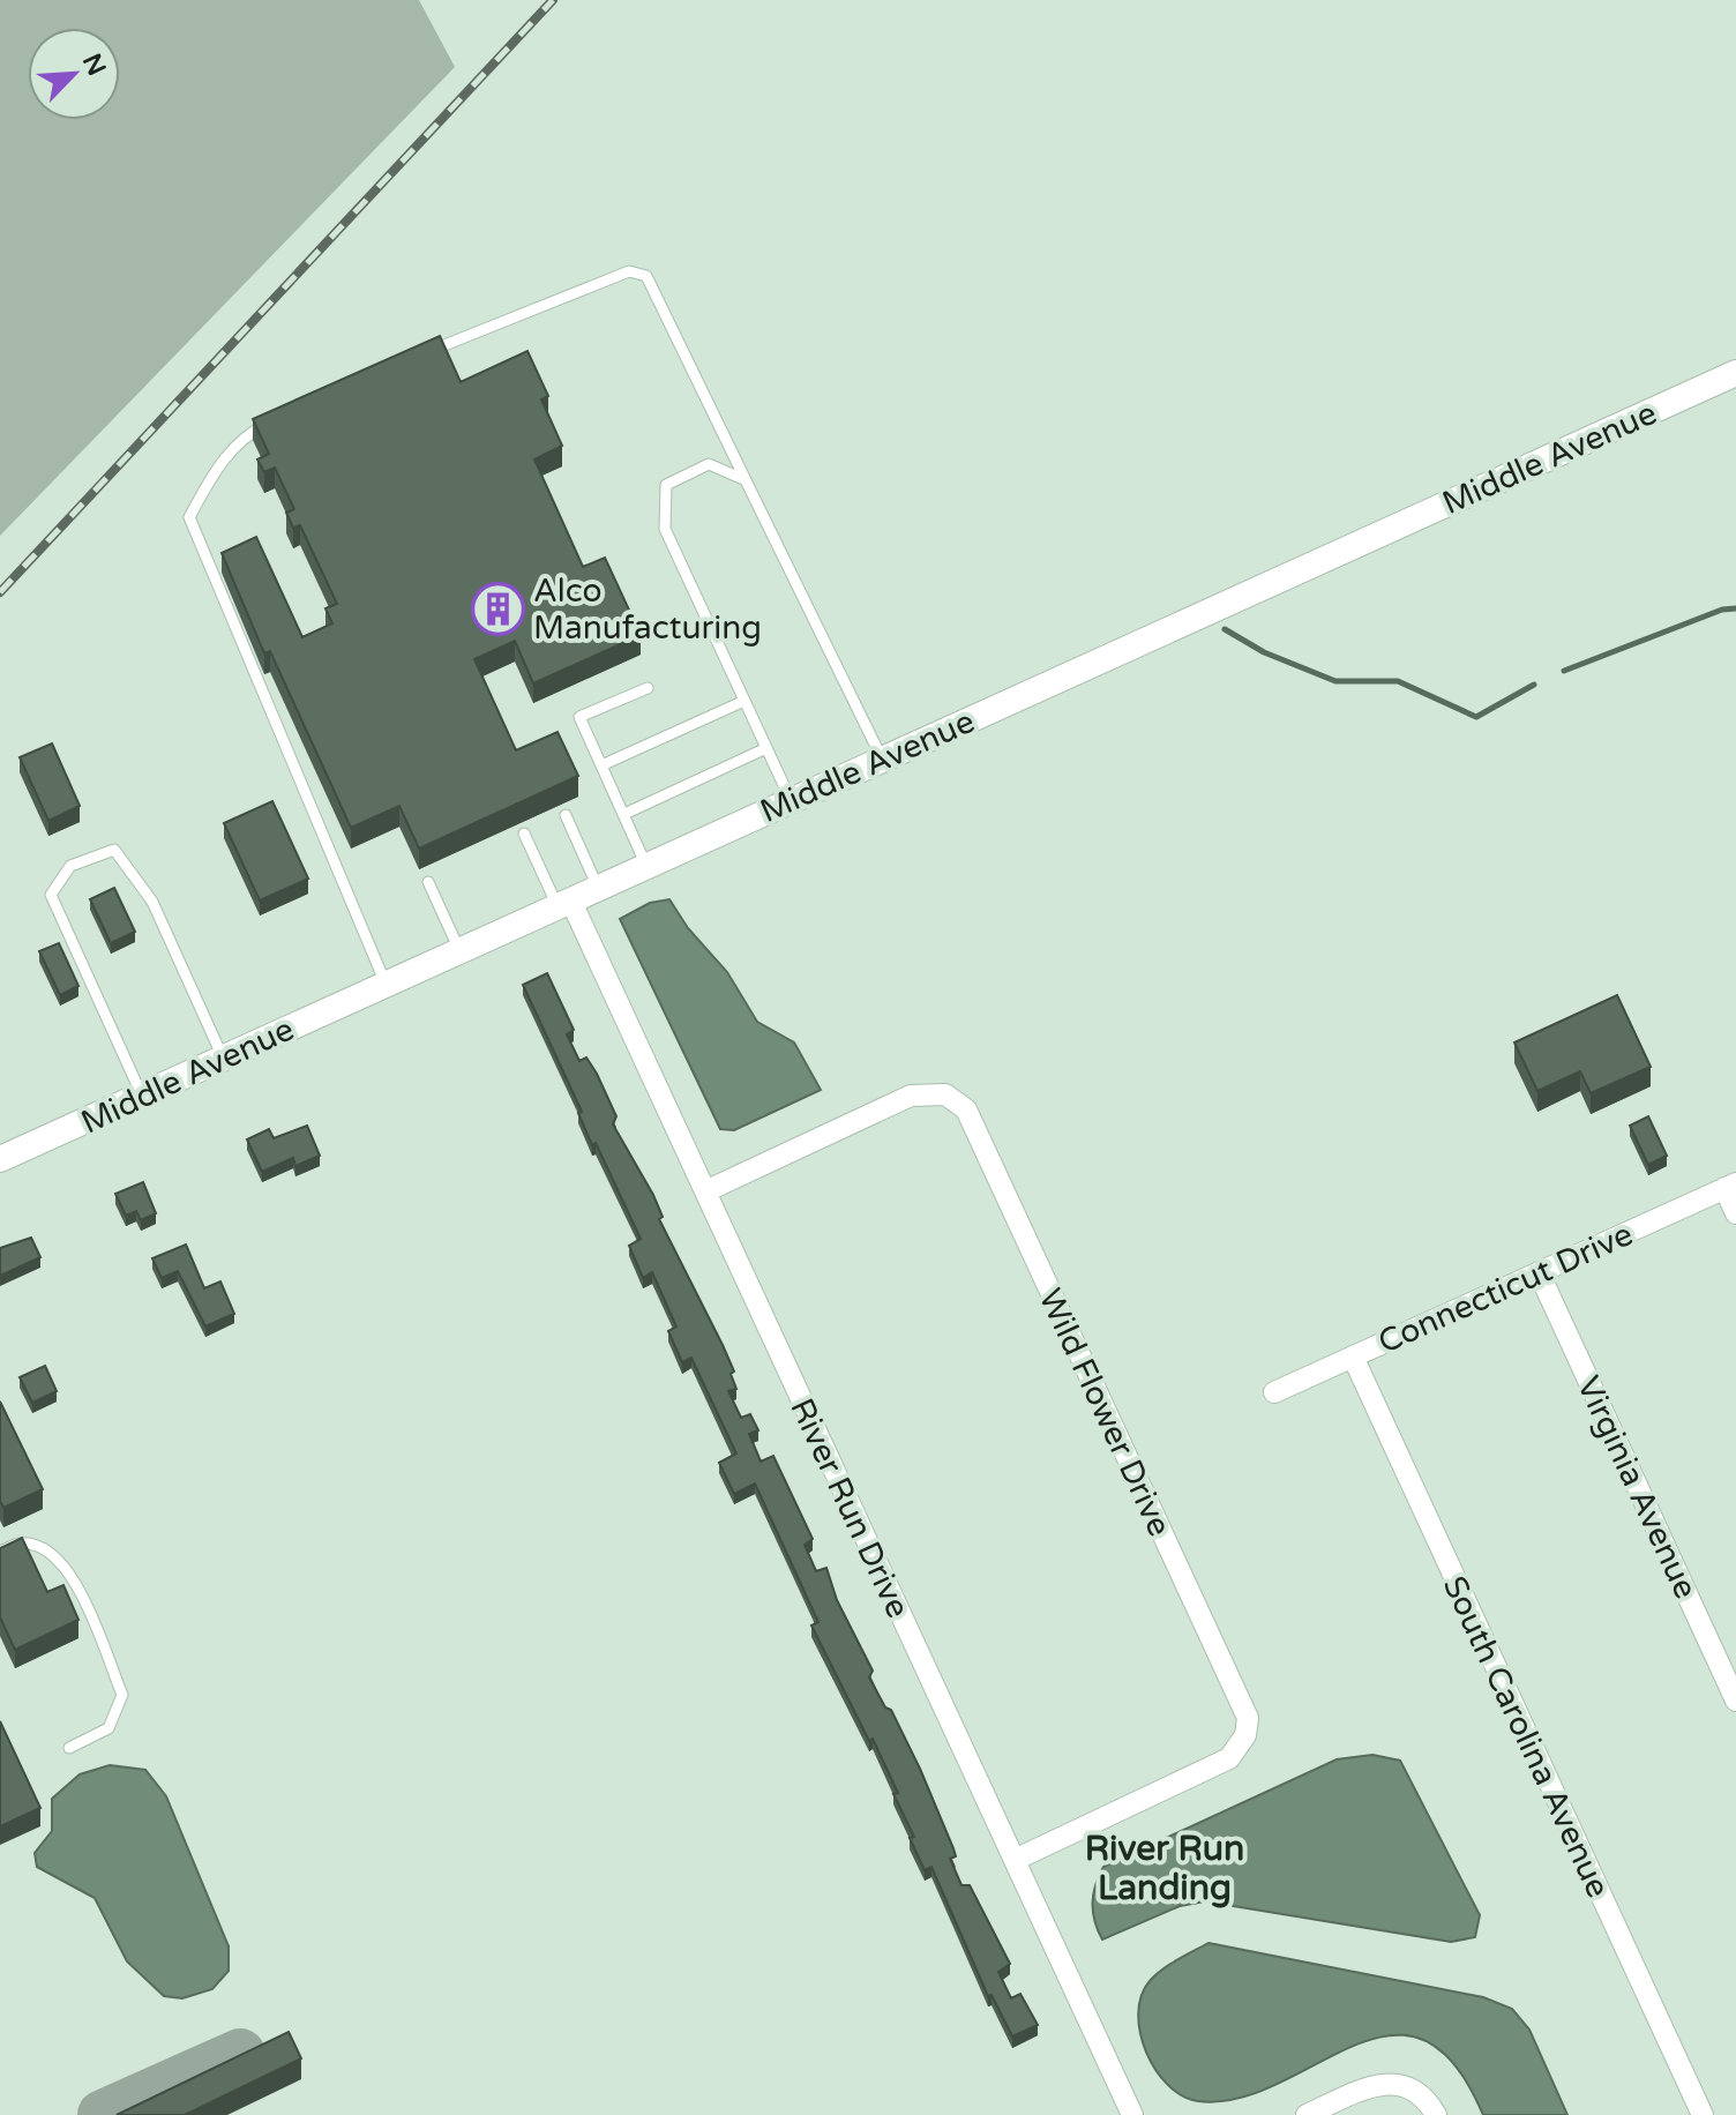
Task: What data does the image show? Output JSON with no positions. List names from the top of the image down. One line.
{"streets":{"street":["Middle Avenue","Connecticut Drive","Wild Flower Drive","Virginia Avenue","River Run Drive","South Carolina Avenue"]},"crossings":[["Middle Avenue","River Run Drive"],["Connecticut Drive","Virginia Avenue"],["Connecticut Drive","South Carolina Avenue"],["Wild Flower Drive","River Run Drive"]],"districts":["River Run Landing"],"places":{"building":["Alco Manufacturing"]},"north":"top right"}
